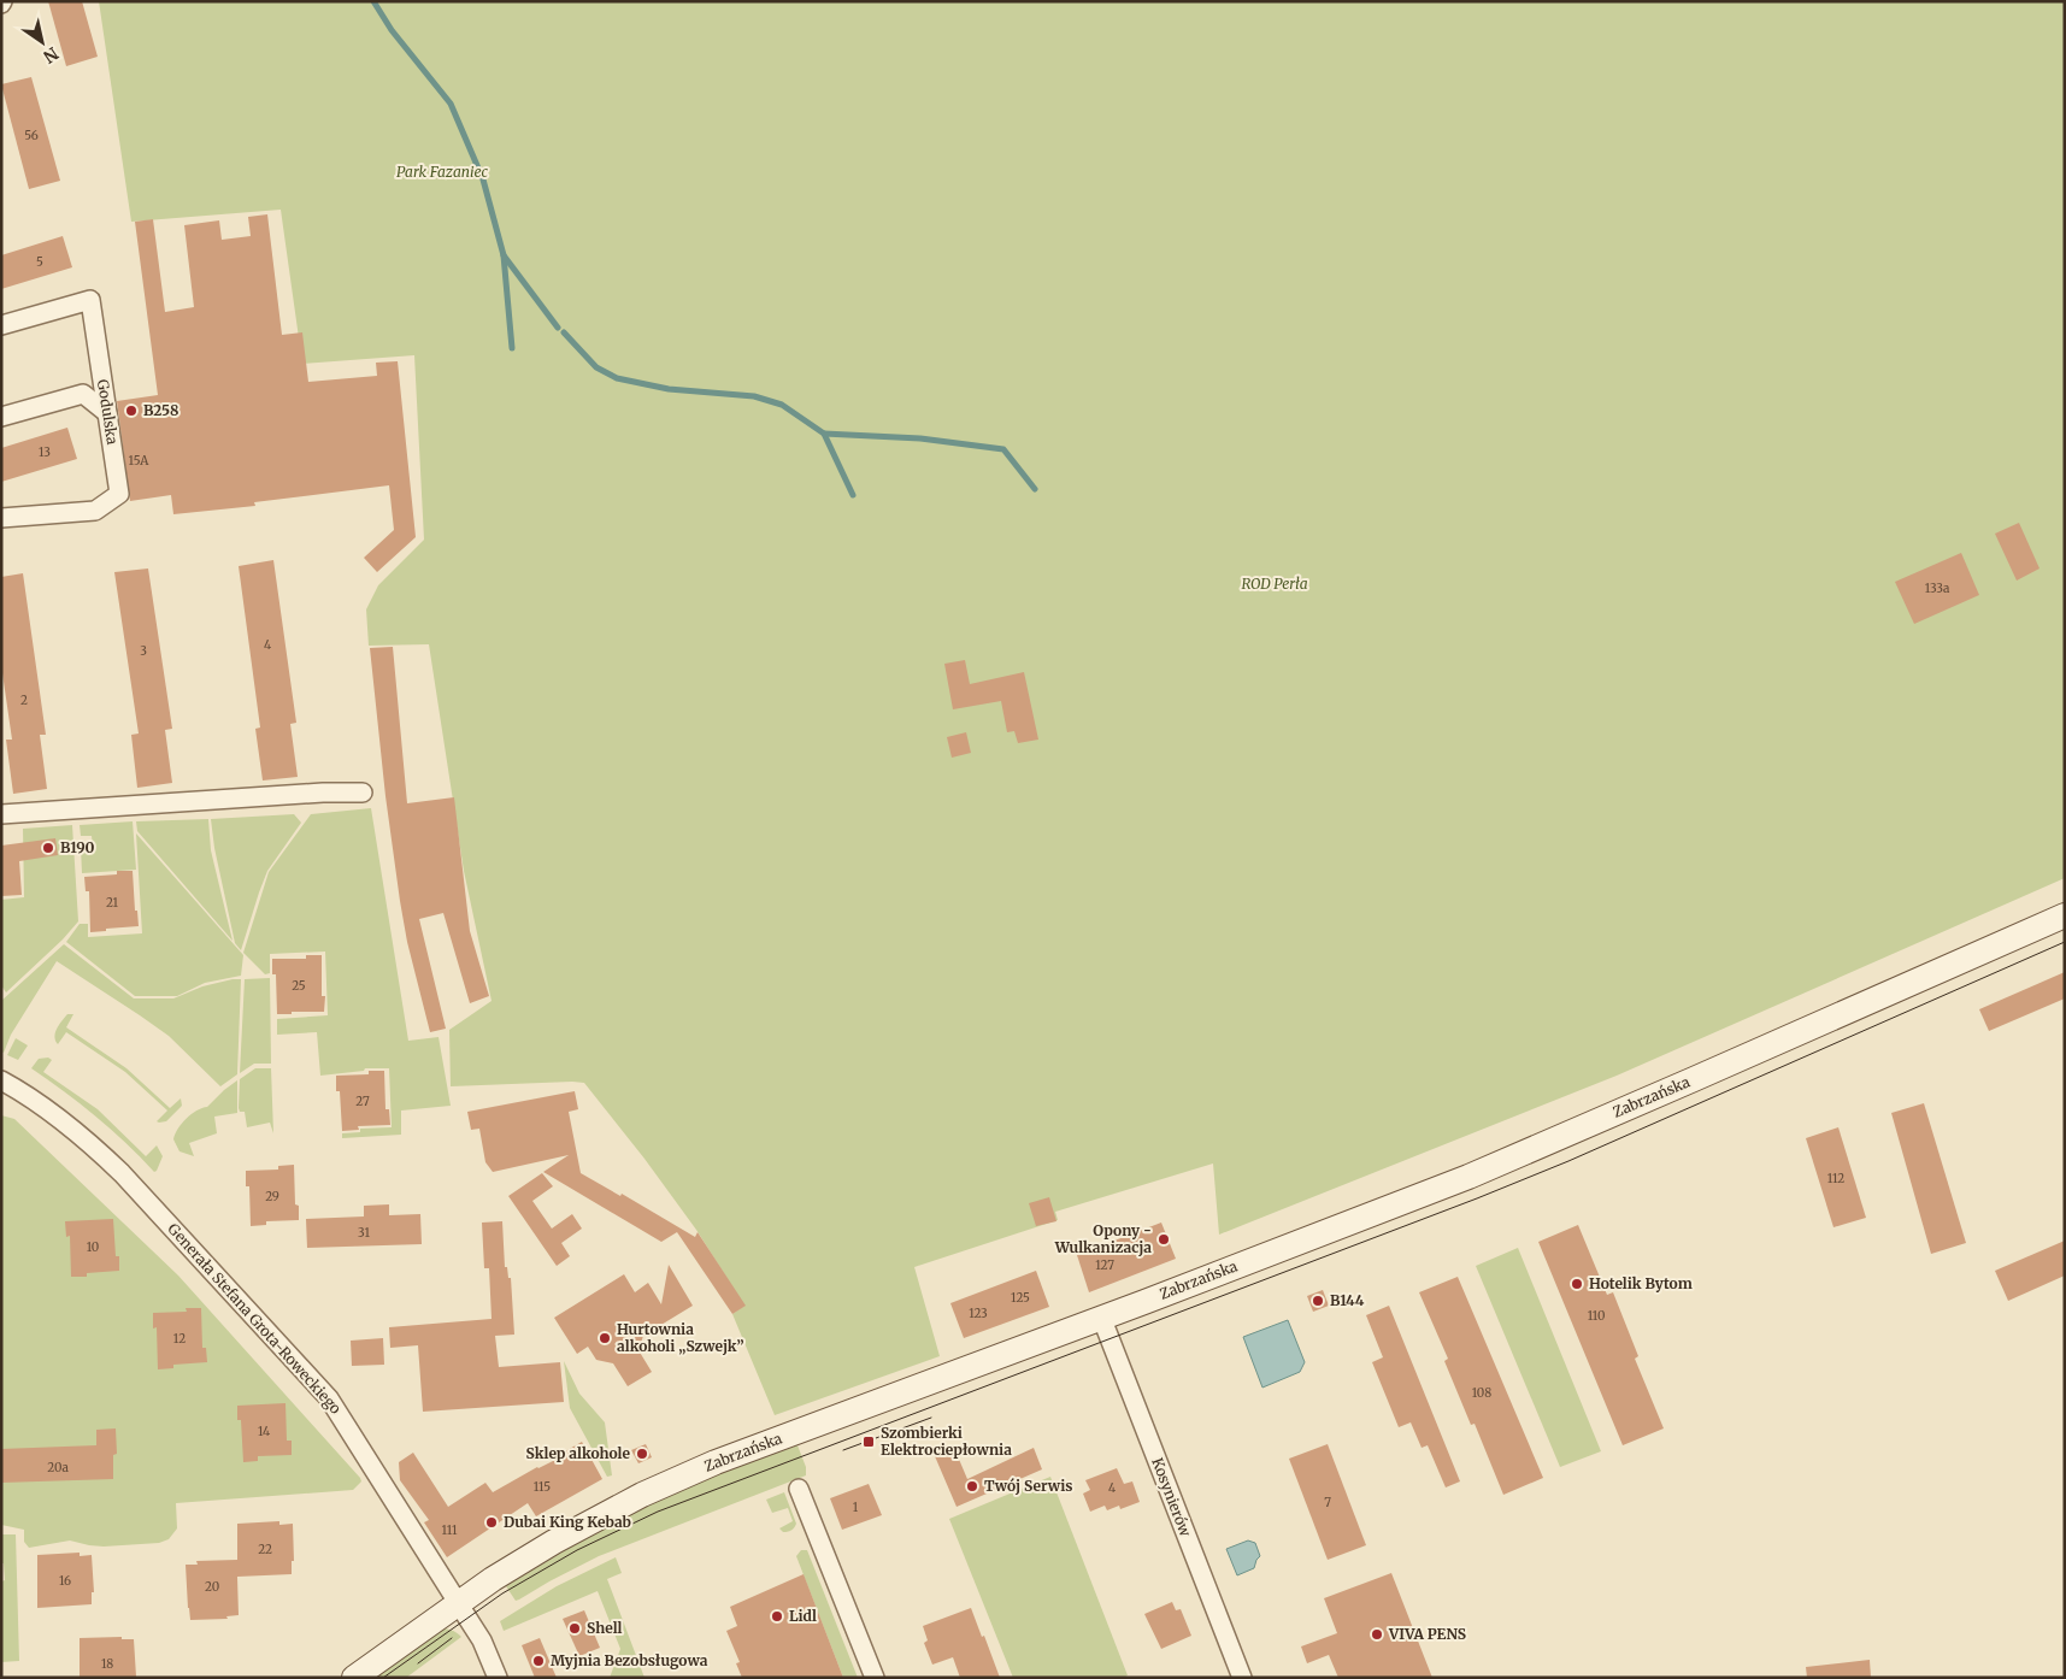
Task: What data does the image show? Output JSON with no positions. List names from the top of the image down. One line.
{"streets":{"street":["Godulska","Zabrzańska","Generała Stefana Grota-Roweckiego","Kosynierów"]},"crossings":[["Zabrzańska","Generała Stefana Grota-Roweckiego"],["Zabrzańska","Kosynierów"]],"parks":["Park Fazaniec","ROD Perła"],"places":{"other":["B258","B190","Opony - Wulkanizacja","Hotelik Bytom","B144","Hurtownia alkoholi „Szwejk”","Sklep alkohole","Twój Serwis","Dubai King Kebab","Lidl","Shell","VIVA PENS","Myjnia Bezobsługowa"],"transit":["Szombierki Elektrociepłownia"]},"house_numbers":["56","5","13","15A","133a","4","3","2","21","25","27","112","29","31","10","127","125","123","110","12","108","14","20a","115","4","7","1","111","22","16","20","18"],"north":"bottom right"}
